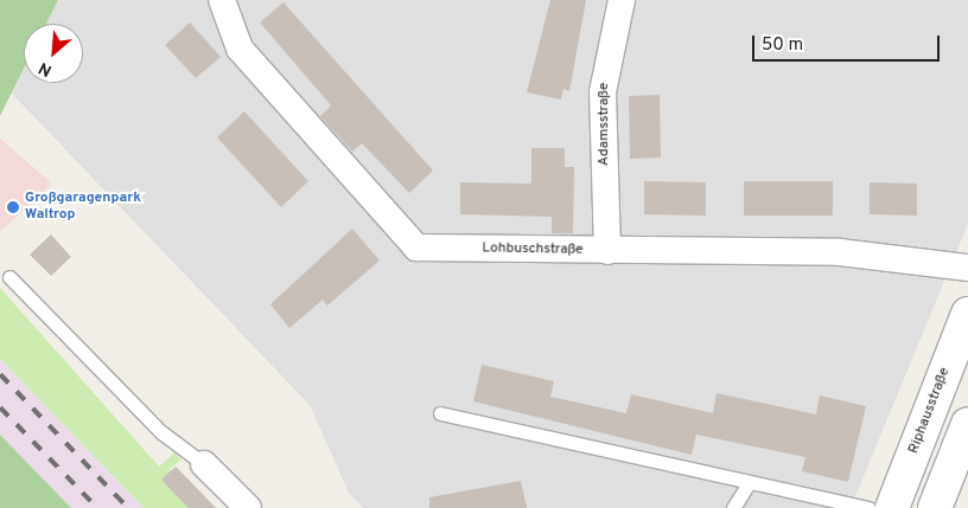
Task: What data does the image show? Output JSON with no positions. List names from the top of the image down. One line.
{"streets":{"street":["Adamsstraße","Lohbuschstraße","Riphausstraße"]},"crossings":[["Adamsstraße","Lohbuschstraße"]],"places":["Großgaragenpark Waltrop"],"scale_bar":"50 m","north":"bottom left"}
